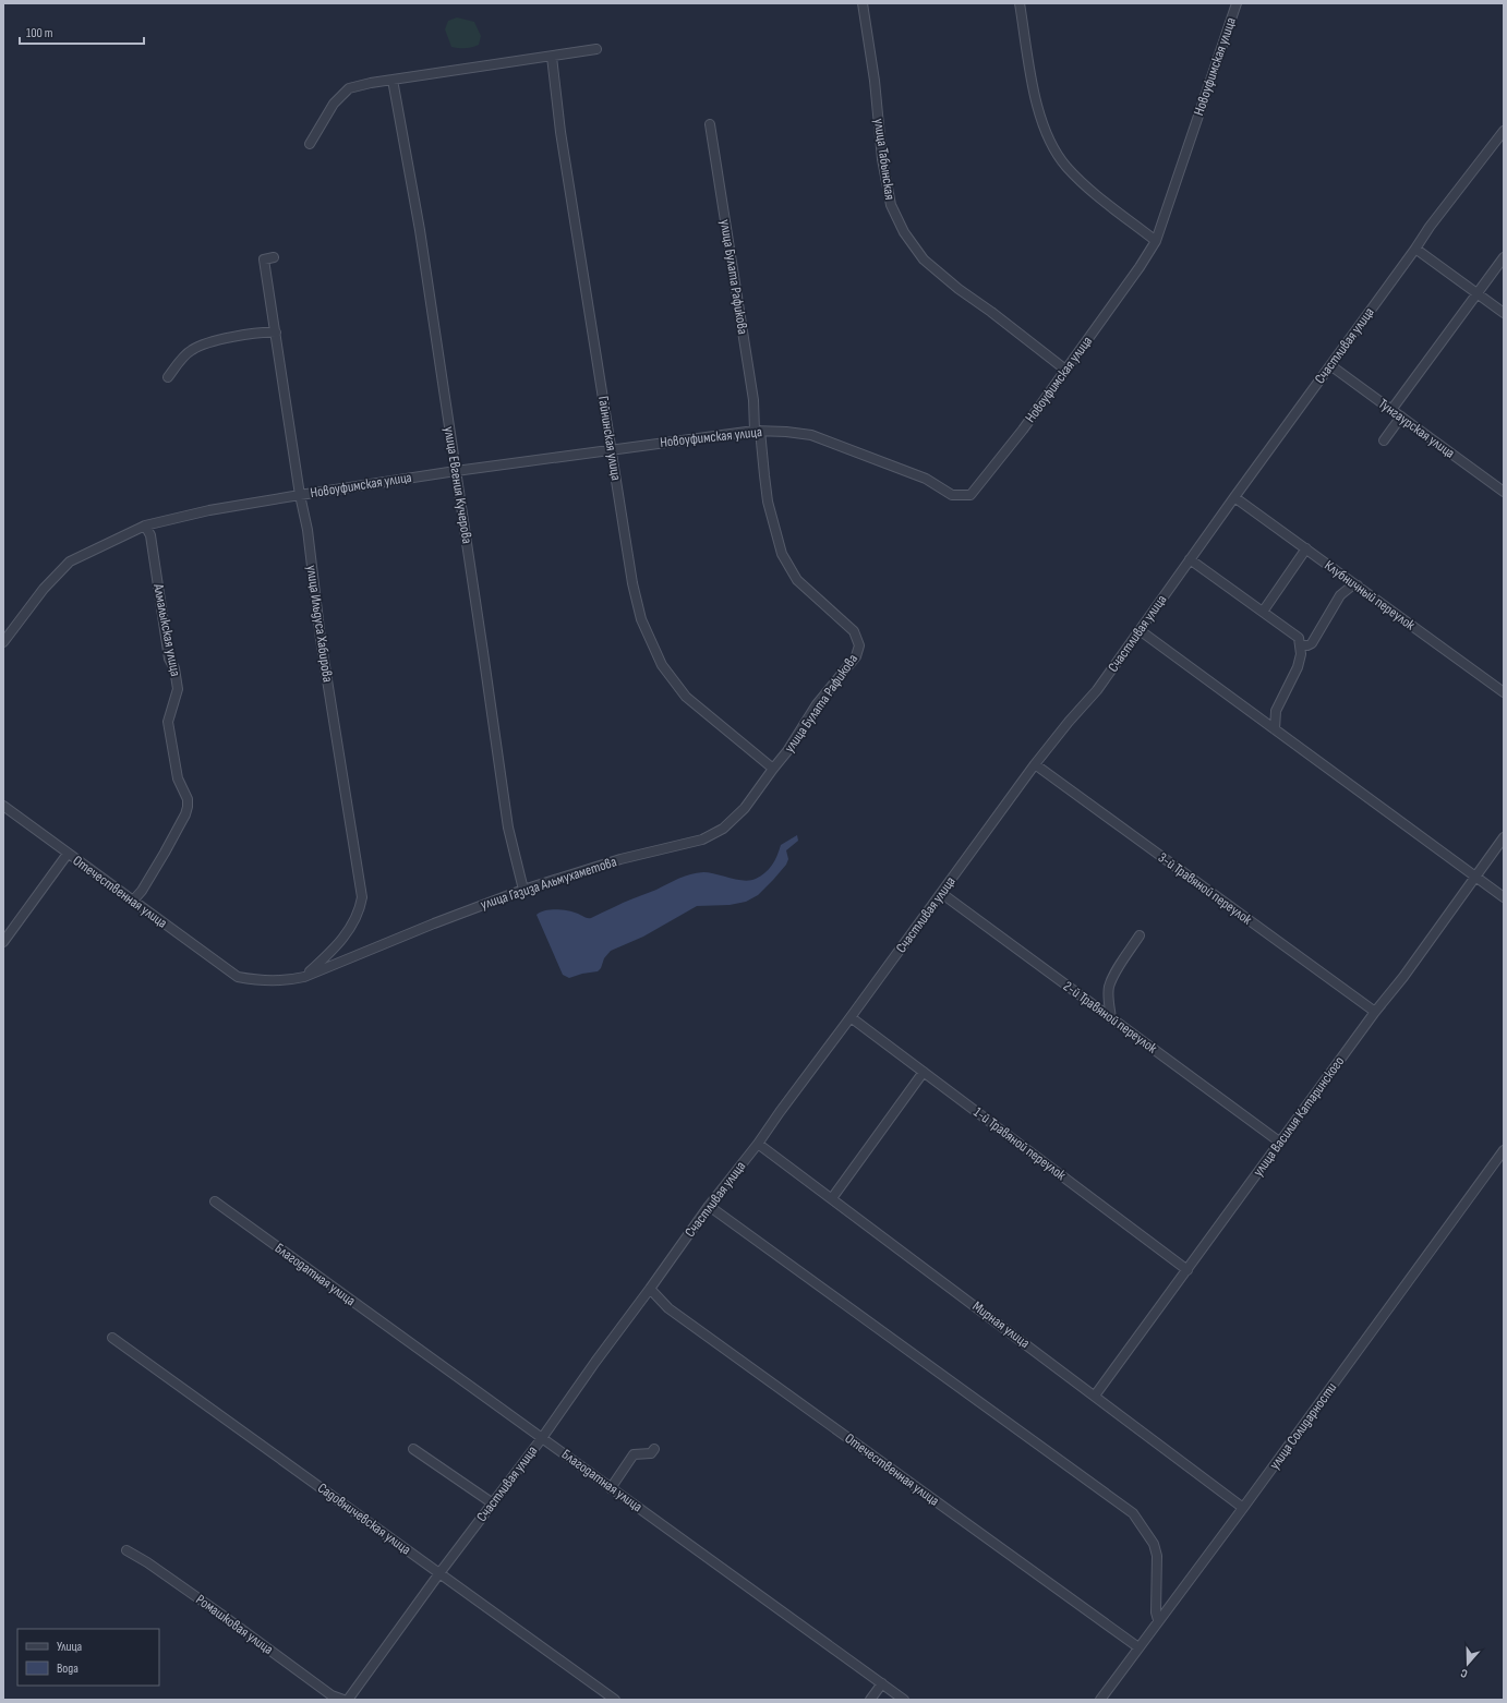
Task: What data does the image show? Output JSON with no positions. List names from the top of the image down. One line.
{"streets":{"street":["Новоуфимская улица","улица Табынская","улица Булата Рафикова","Счастливая улица","Тунгаурская улица","Гайнинская улица","улица Евгения Кучерова","Клубничный переулок","улица Ильдуса Хабирова","Алмалыкская улица","улица Газиза Альмухаметова","3-й Травяной переулок","Отечественная улица","2-й Травяной переулок","улица Василия Катаринского","1-й Травяной переулок","Благодатная улица","Мирная улица","улица Солидарности","Садовничевская улица","Ромашковая улица"]},"crossings":[["Новоуфимская улица","улица Табынская"],["Новоуфимская улица","улица Булата Рафикова"],["Новоуфимская улица","Гайнинская улица"],["Новоуфимская улица","улица Евгения Кучерова"],["Новоуфимская улица","улица Ильдуса Хабирова"],["Новоуфимская улица","Алмалыкская улица"],["улица Булата Рафикова","Гайнинская улица"],["улица Булата Рафикова","улица Газиза Альмухаметова"],["Счастливая улица","Тунгаурская улица"],["Счастливая улица","Клубничный переулок"],["Счастливая улица","3-й Травяной переулок"],["Счастливая улица","Отечественная улица"],["Счастливая улица","2-й Травяной переулок"],["Счастливая улица","1-й Травяной переулок"],["Счастливая улица","Благодатная улица"],["Счастливая улица","Мирная улица"],["Счастливая улица","Садовничевская улица"],["Гайнинская улица","улица Газиза Альмухаметова"],["улица Евгения Кучерова","улица Газиза Альмухаметова"],["улица Ильдуса Хабирова","улица Газиза Альмухаметова"],["Алмалыкская улица","Отечественная улица"],["улица Газиза Альмухаметова","Отечественная улица"],["3-й Травяной переулок","улица Василия Катаринского"],["Отечественная улица","улица Солидарности"],["2-й Травяной переулок","улица Василия Катаринского"],["улица Василия Катаринского","1-й Травяной переулок"],["улица Василия Катаринского","Мирная улица"],["Мирная улица","улица Солидарности"]],"legend":["Улица","Вода"],"scale_bar":"100 m","north":"bottom"}
